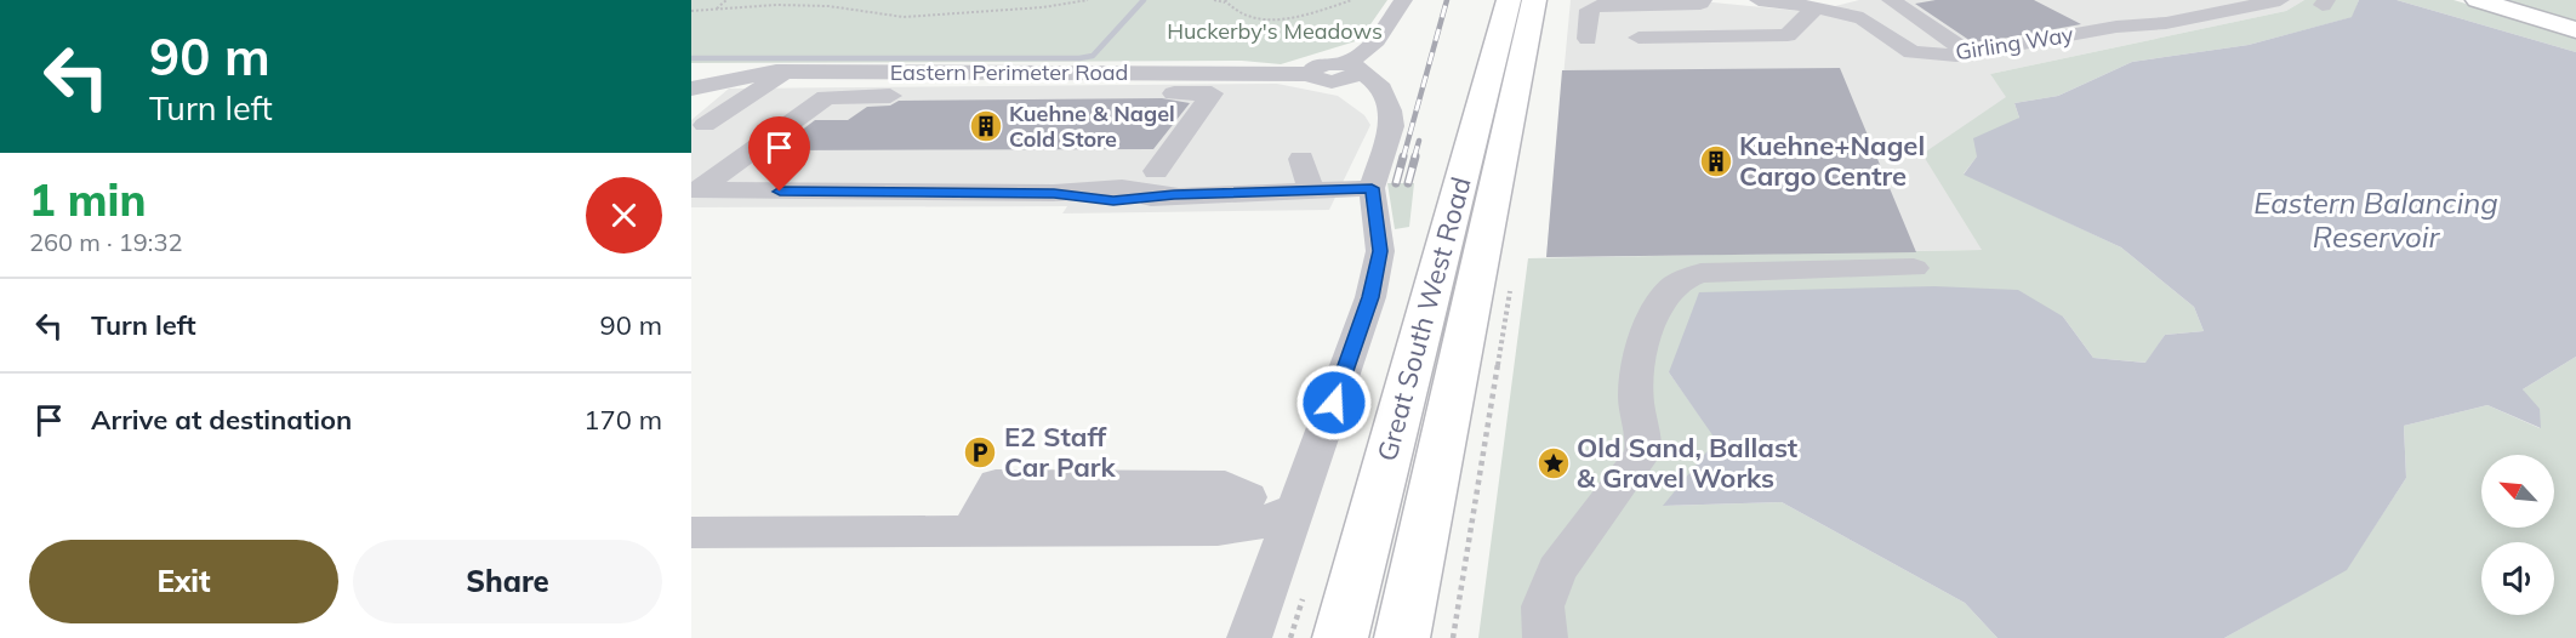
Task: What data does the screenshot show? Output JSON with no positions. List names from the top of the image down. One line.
{"streets":{"main road":["Great South West Road"],"street":["Girling Way","Eastern Perimeter Road"]},"water":["Eastern Balancing Reservoir"],"parks":["Huckerby's Meadows"],"places":{"building":["Kuehne & Nagel Cold Store","Kuehne+Nagel Cargo Centre"],"parking":["E2 Staff Car Park"],"place":["Old Sand, Ballast & Gravel Works"]},"north":"top left","page":{"turn":["90 m","Turn left"],"heading":["1 min","260 m · 19:32"],"list":[{"name":"Turn left","value":"90 m"},{"name":"Arrive at destination","value":"170 m"}],"buttons":["Exit","Share"]}}
